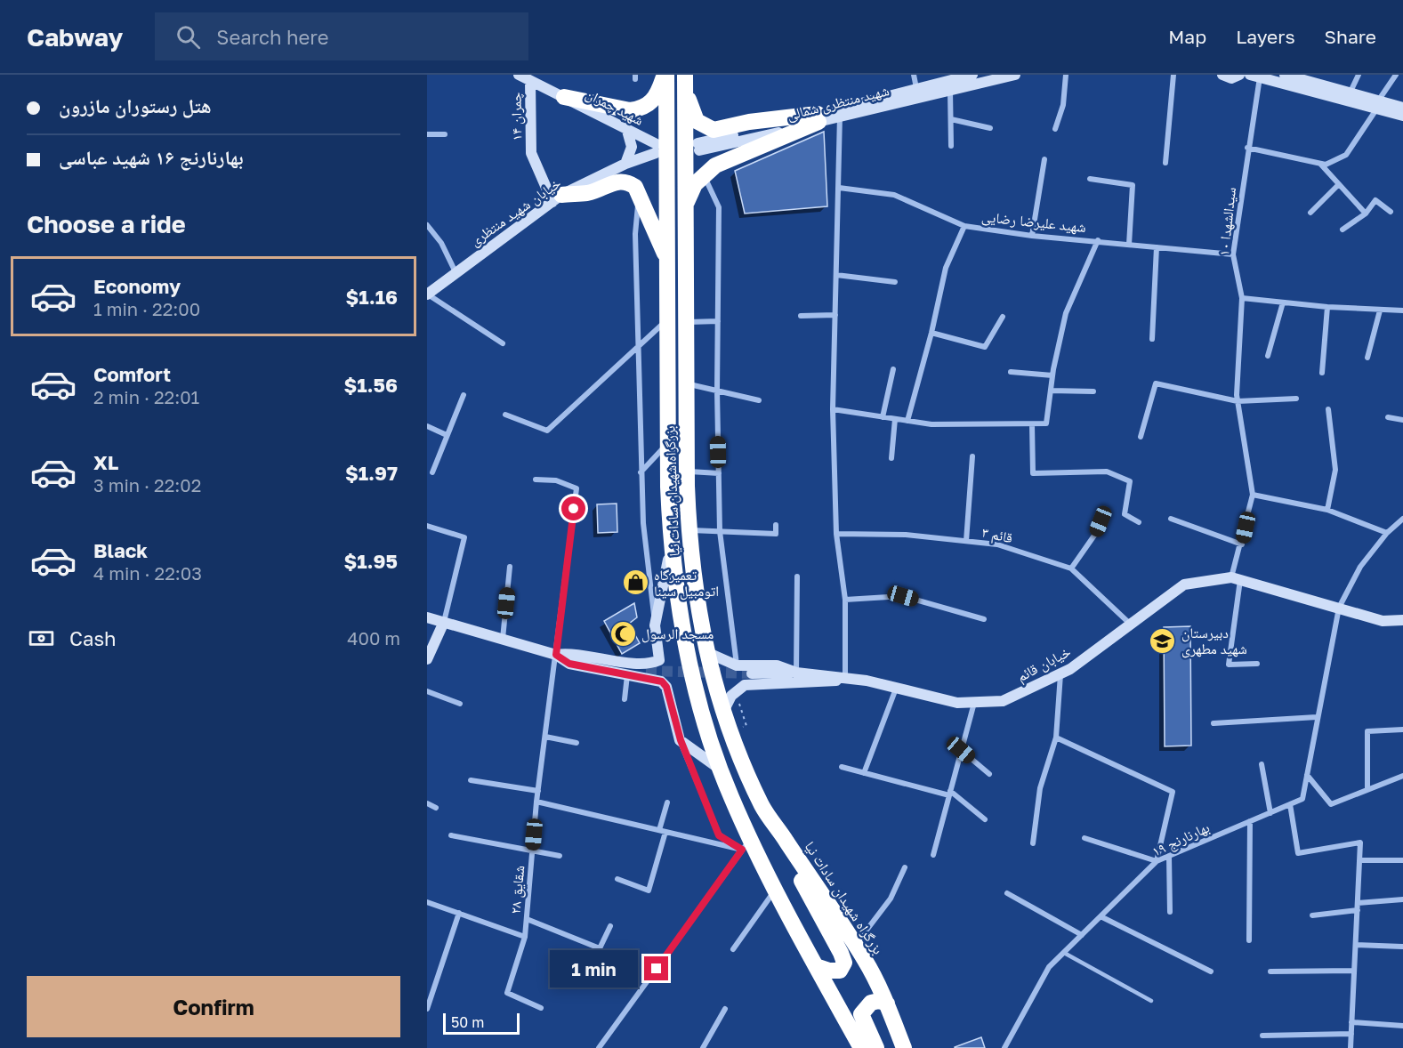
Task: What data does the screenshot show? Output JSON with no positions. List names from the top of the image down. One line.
{"streets":{"highway":["بزرگراه شهیدان سادات نیا"],"main road":["شهید منتظری شمالی","شهید چمران","چمران ۱۴","خیابان شهید منتظری","خیابان قائم"],"street":["شهید علیرضا رضایی","سیدالشهدا ۱۰","قائم ۳","بهارنارنج ۱۹","شقایق ۲۸"]},"crossings":[["شهید چمران","چمران ۱۴"],["شهید چمران","خیابان شهید منتظری"],["چمران ۱۴","خیابان شهید منتظری"],["شهید علیرضا رضایی","سیدالشهدا ۱۰"],["بزرگراه شهیدان سادات نیا","خیابان قائم"],["قائم ۳","خیابان قائم"],["خیابان قائم","بهارنارنج ۱۹"]],"places":{"shop":["تعمیرگاه اتومبیل سینا"],"mosque":["مسجد الرسول"],"school or university":["دبیرستان شهید مطهری"]},"scale_bar":"50 m","page":{"header":"Cabway","search":"Search here","nav":["Map","Layers","Share"],"banner":["هتل رستوران مازرون","بهارنارنج ۱۶ شهید عباسی"],"heading":"Choose a ride","list":[{"name":"Economy","note":"1 min · 22:00","value":"$1.16"},{"name":"Comfort","note":"2 min · 22:01","value":"$1.56"},{"name":"XL","note":"3 min · 22:02","value":"$1.97"},{"name":"Black","note":"4 min · 22:03","value":"$1.95"}],"pay":["Cash","400 m"],"bubble":"1 min","buttons":"Confirm","scale":"50 m"}}
